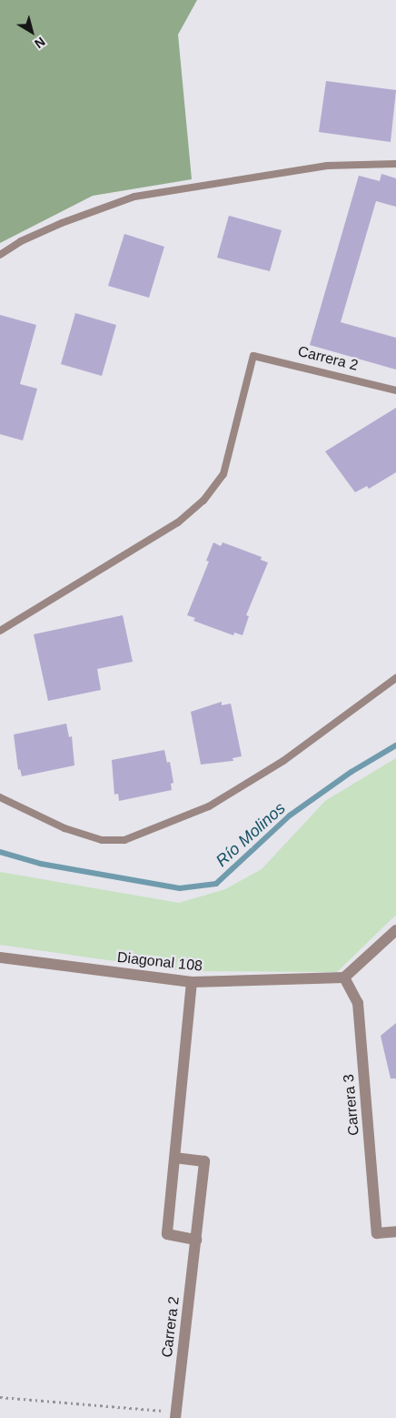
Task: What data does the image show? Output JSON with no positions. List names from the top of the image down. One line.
{"streets":{"street":["Carrera 2","Diagonal 108","Carrera 3"]},"crossings":[["Diagonal 108","Carrera 3"]],"water":["Río Molinos"],"north":"bottom right"}
